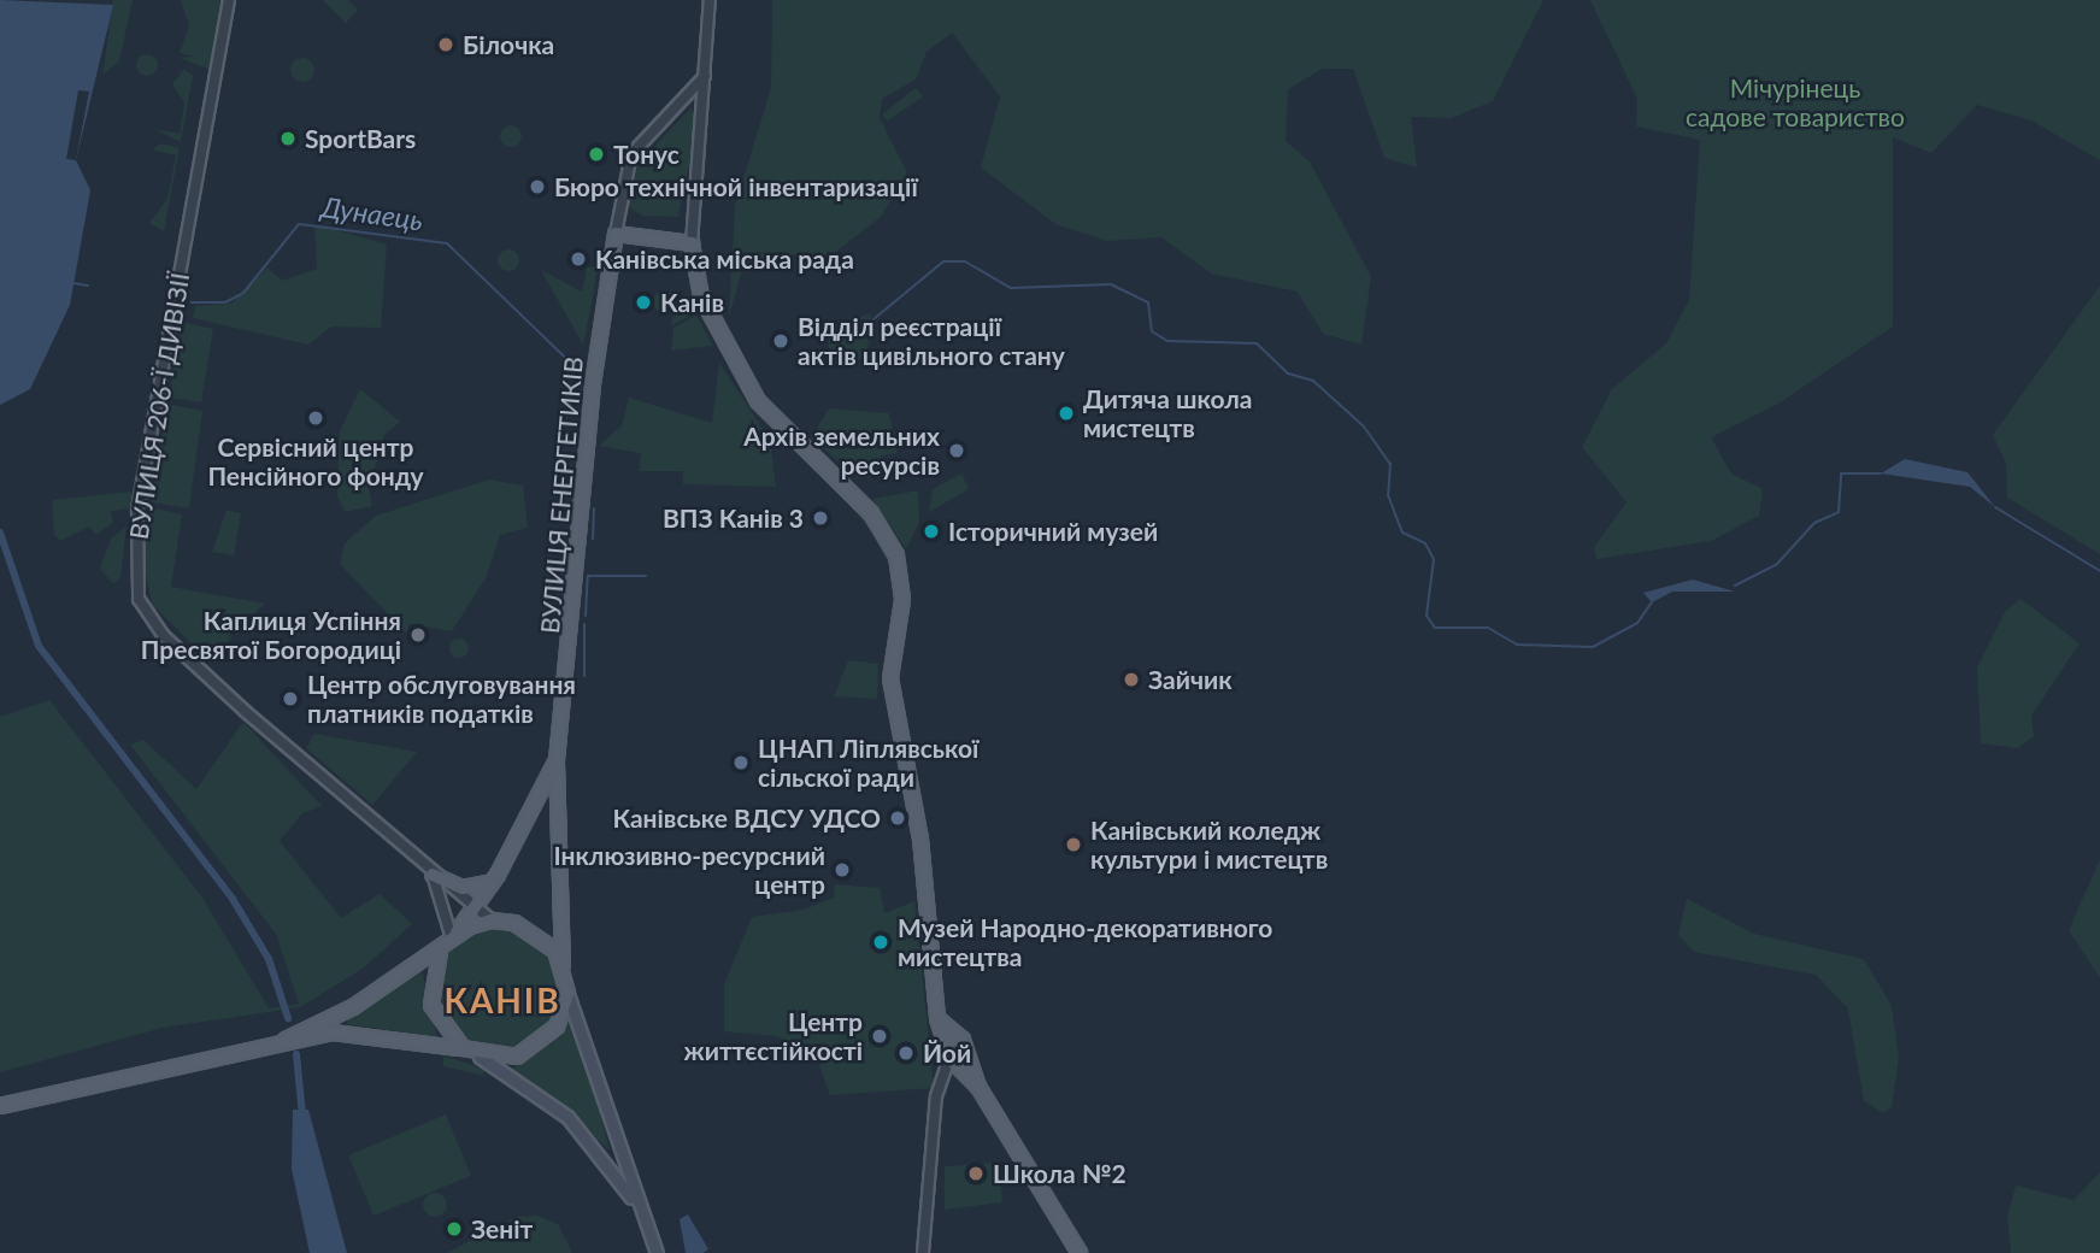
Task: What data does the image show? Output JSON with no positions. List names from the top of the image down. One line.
{"streets":{"main road":["ВУЛИЦЯ ЕНЕРГЕТИКІВ"],"street":["ВУЛИЦЯ 206-Ї ДИВІЗІЇ"]},"crossings":[["ВУЛИЦЯ 206-Ї ДИВІЗІЇ","ВУЛИЦЯ ЕНЕРГЕТИКІВ"]],"districts":["КАНІВ"],"water":["Дунаець"],"parks":["Мічурінець садове товариство"],"places":["Білочка","SportBars","Тонус","Бюро технічной інвентаризації","Канівська міська рада","Канів","Відділ реєстрації актів цивільного стану","Дитяча школа мистецтв","Сервісний центр Пенсійного фонду","Архів земельних ресурсів","ВПЗ Канів 3","Історичний музей","Каплиця Успіння Пресвятої Богородиці","Зайчик","Центр обслуговування платників податків","ЦНАП Ліплявської сільскої ради","Канівське ВДСУ УДСО","Канівський коледж культури і мистецтв","Інклюзивно-ресурсний центр","Музей Народно-декоративного мистецтва","Центр життєстійкості","Йой","Школа №2","Зеніт"]}
